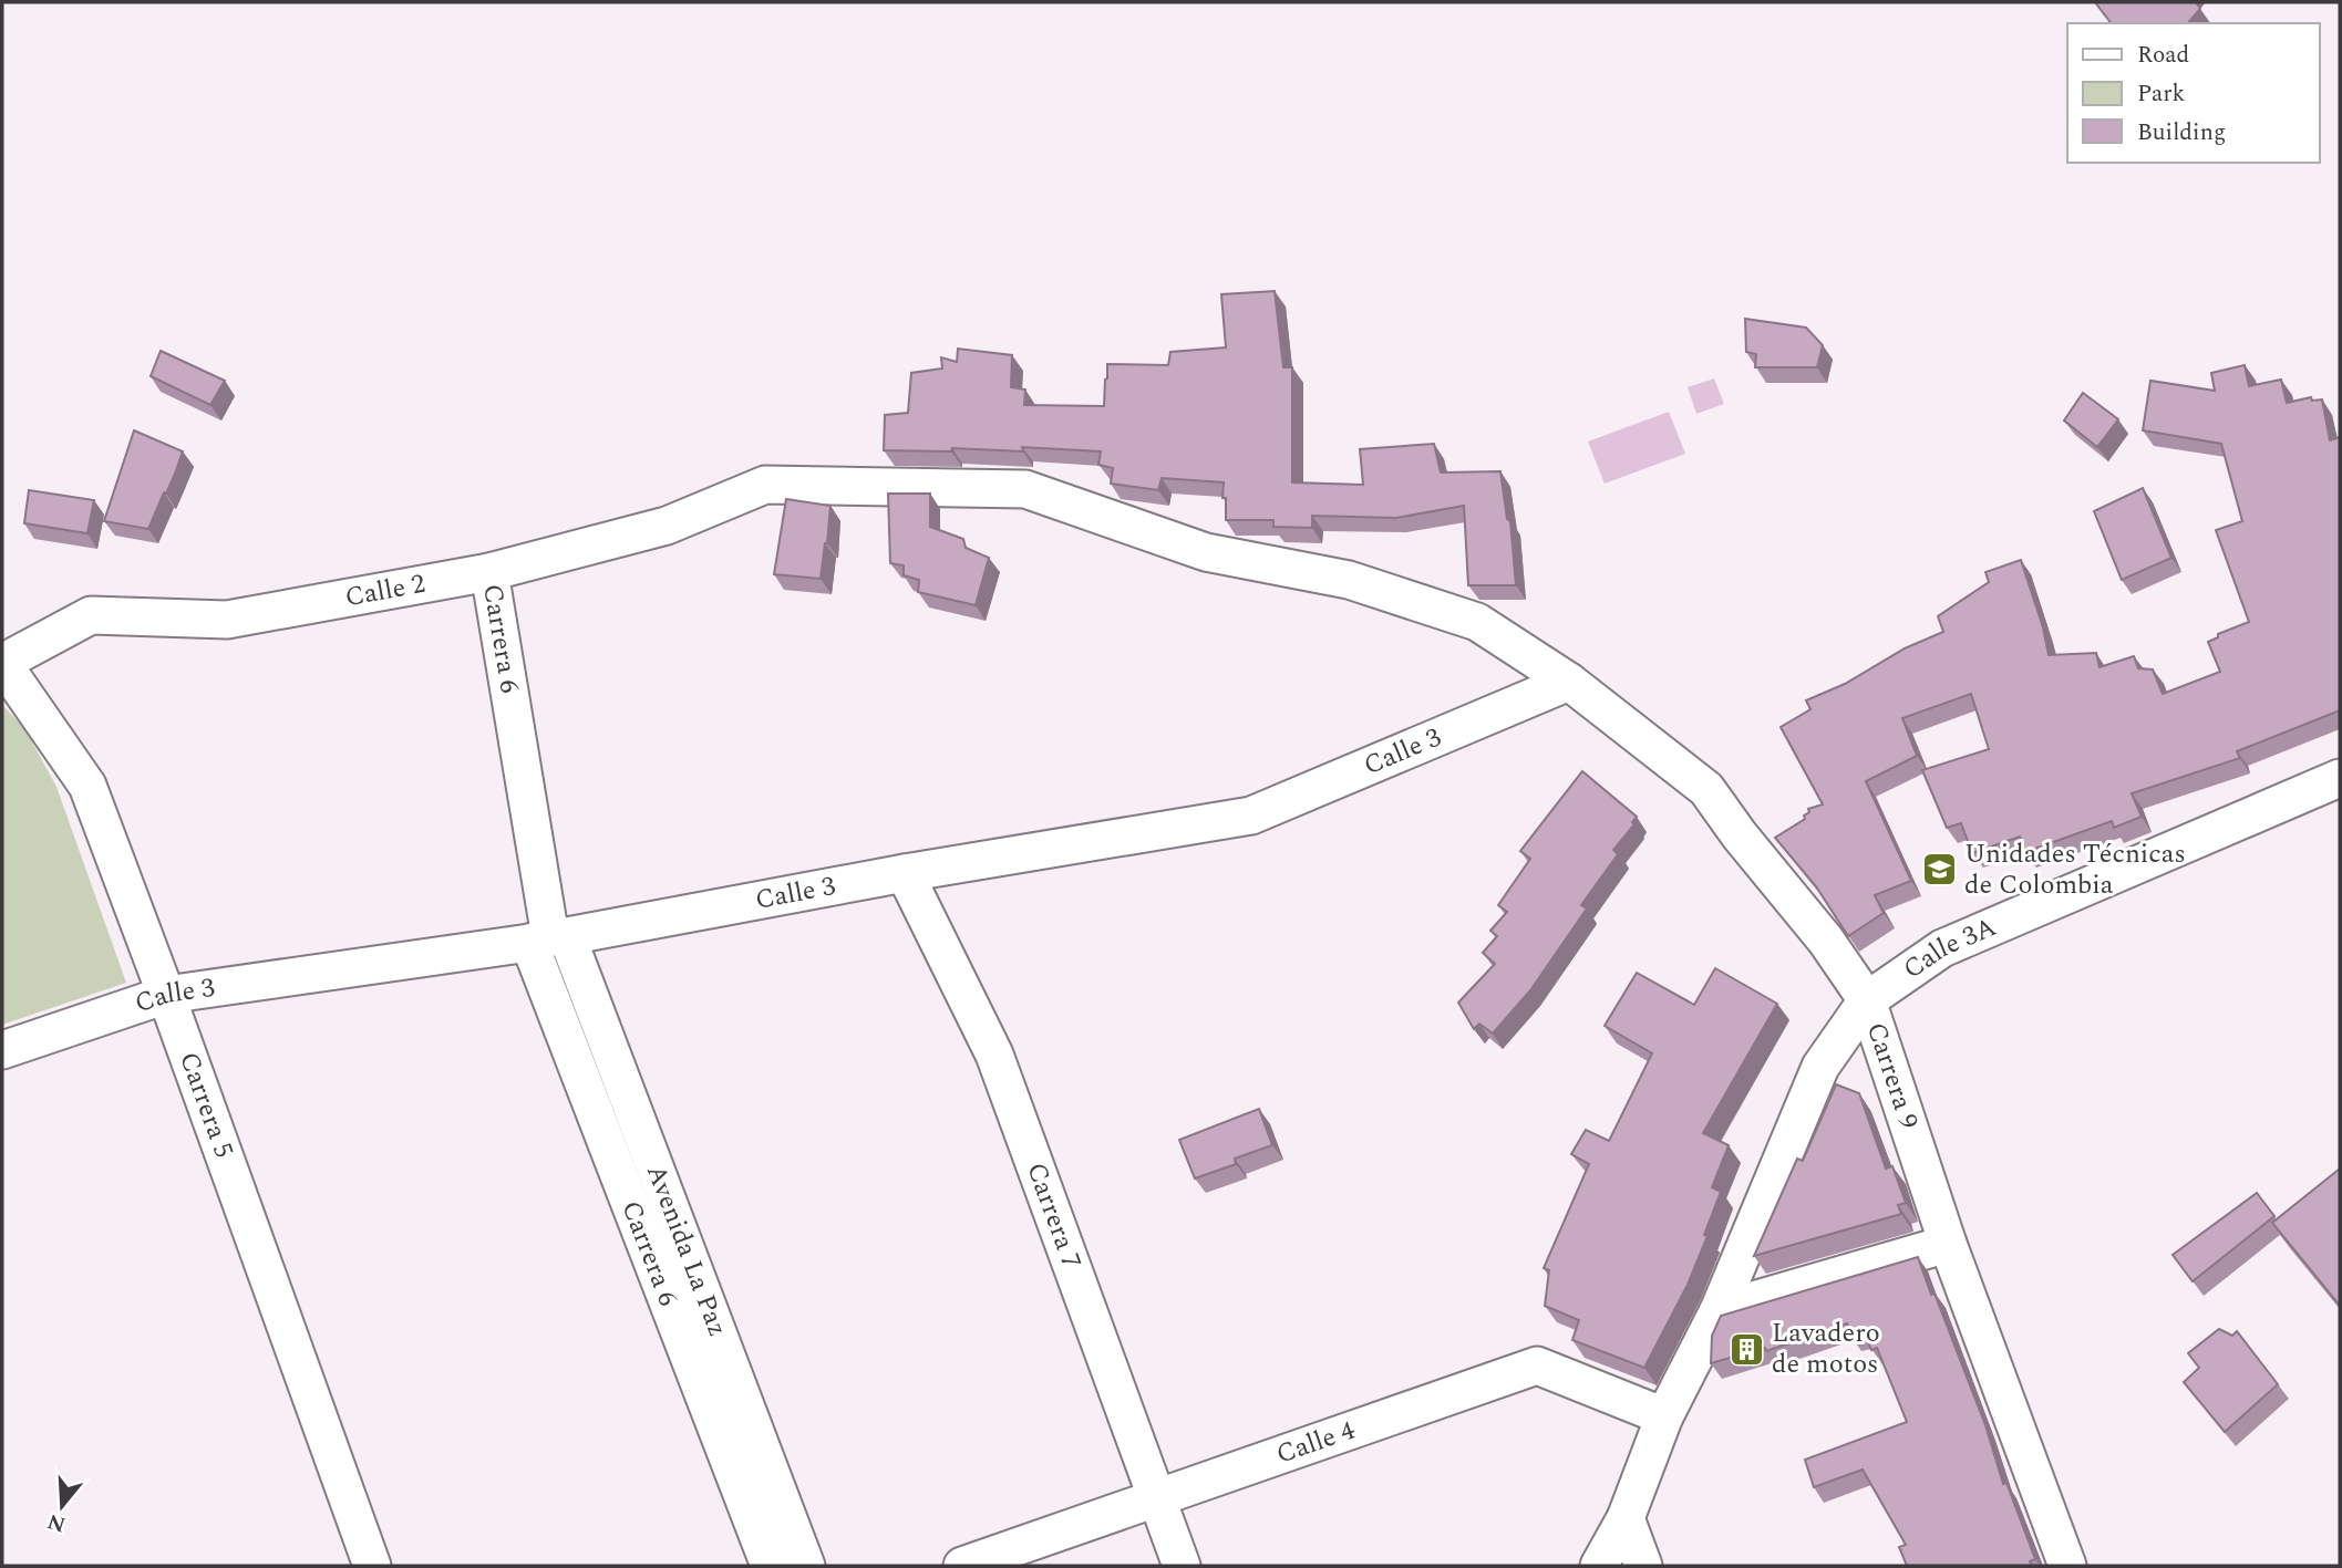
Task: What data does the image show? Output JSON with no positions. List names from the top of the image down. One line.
{"streets":{"street":["Calle 2","Carrera 6","Calle 3","Calle 3A","Carrera 9","Carrera 5","Carrera 7","Avenida La Paz","Calle 4"]},"crossings":[["Calle 2","Carrera 6"],["Calle 2","Carrera 9"],["Calle 2","Carrera 5"],["Carrera 6","Calle 3"],["Carrera 6","Avenida La Paz"],["Calle 3","Carrera 9"],["Calle 3","Carrera 5"],["Calle 3","Carrera 7"],["Calle 3","Avenida La Paz"],["Calle 3A","Carrera 9"],["Carrera 7","Calle 4"]],"places":{"school or university":["Unidades Técnicas de Colombia"],"building":["Lavadero de motos"]},"legend":["Road","Park","Building"],"north":"bottom"}
